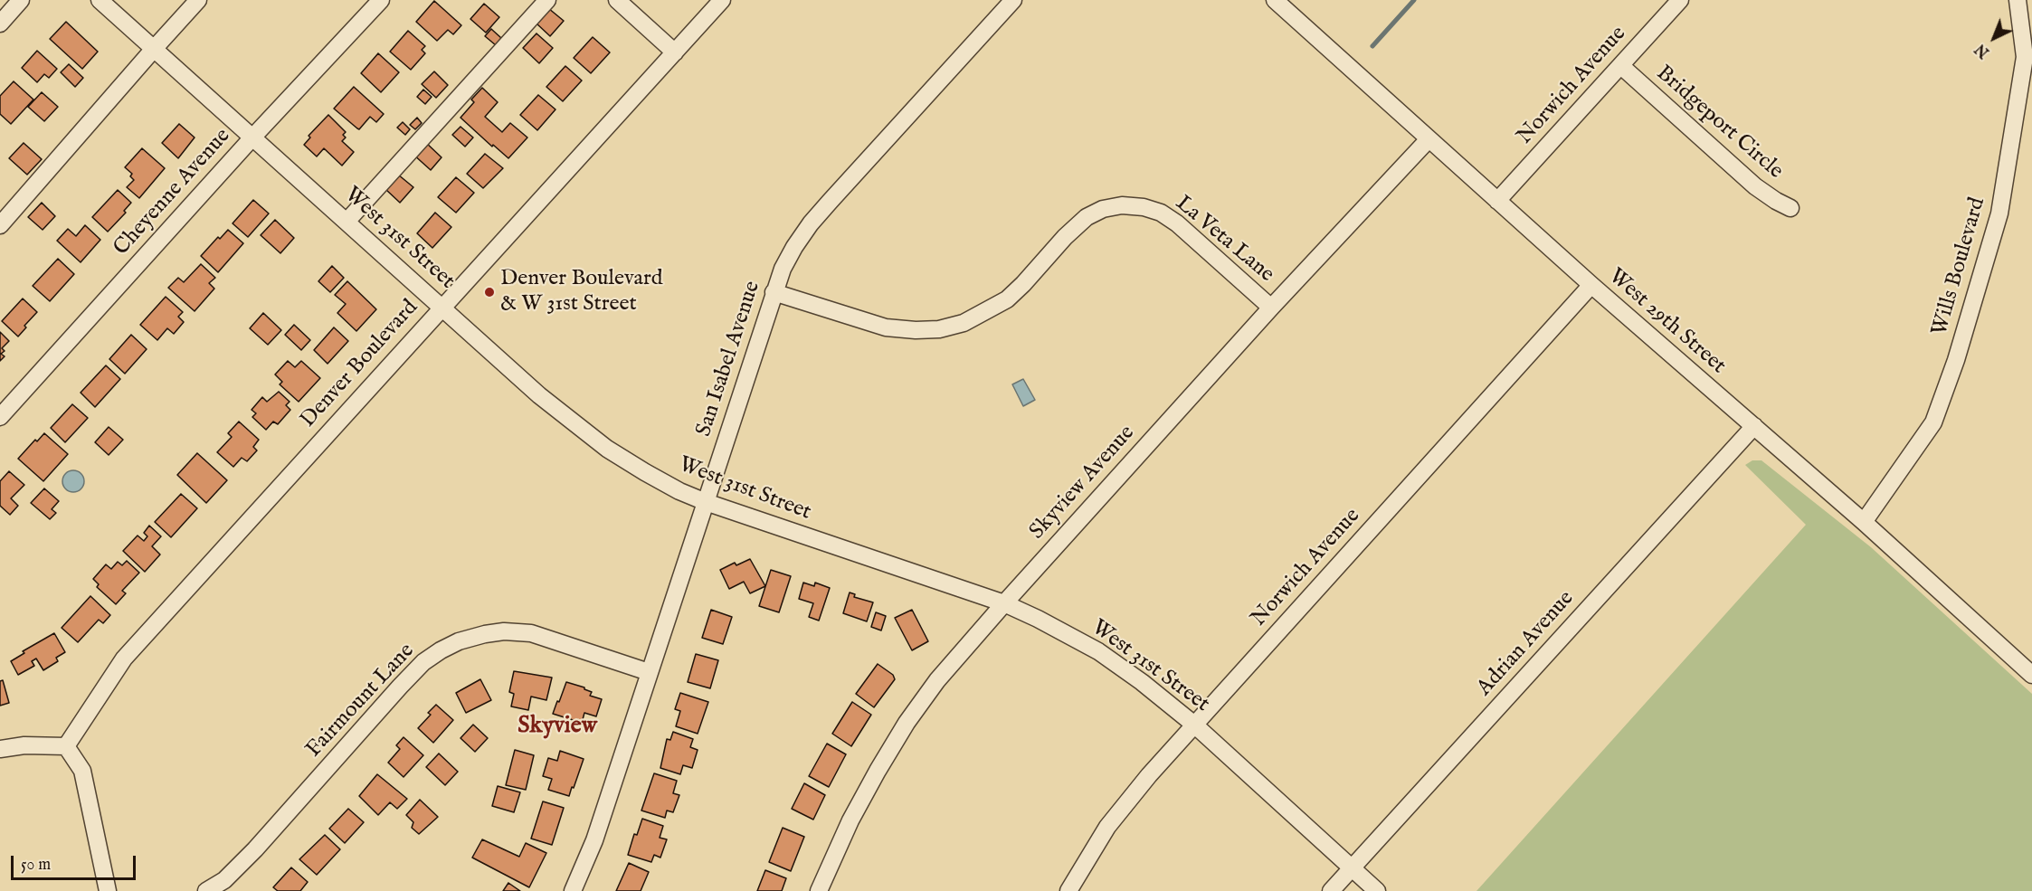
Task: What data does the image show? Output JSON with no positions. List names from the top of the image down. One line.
{"streets":{"street":["Norwich Avenue","Bridgeport Circle","Cheyenne Avenue","West 31st Street","La Veta Lane","Wills Boulevard","West 29th Street","San Isabel Avenue","Denver Boulevard","Skyview Avenue","Adrian Avenue","Fairmount Lane"]},"crossings":[["Norwich Avenue","Bridgeport Circle"],["Norwich Avenue","West 31st Street"],["Norwich Avenue","West 29th Street"],["Cheyenne Avenue","West 31st Street"],["West 31st Street","San Isabel Avenue"],["West 31st Street","Denver Boulevard"],["West 31st Street","Skyview Avenue"],["West 31st Street","Adrian Avenue"],["La Veta Lane","San Isabel Avenue"],["La Veta Lane","Skyview Avenue"],["Wills Boulevard","West 29th Street"],["West 29th Street","Skyview Avenue"],["West 29th Street","Adrian Avenue"],["San Isabel Avenue","Fairmount Lane"]],"districts":["Skyview"],"places":["Denver Boulevard & W 31st Street"],"scale_bar":"50 m","north":"bottom left"}
